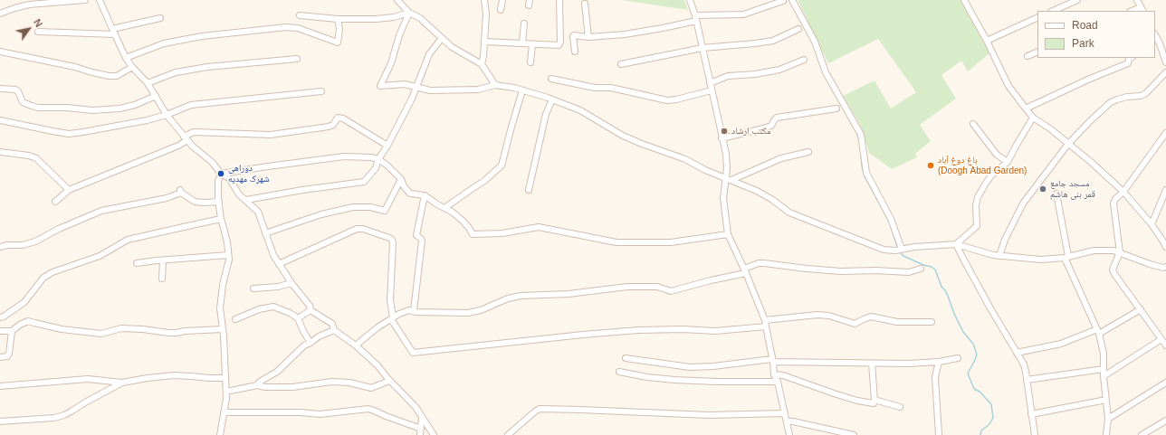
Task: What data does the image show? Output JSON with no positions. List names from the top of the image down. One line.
{"places":["مکتب ارشاد","باغ دوغ آباد (Doogh Abad Garden)","دوراهی شهرک مهدیه","مسجد جامع قمر بنی هاشم"],"legend":["Road","Park"],"north":"top right"}
